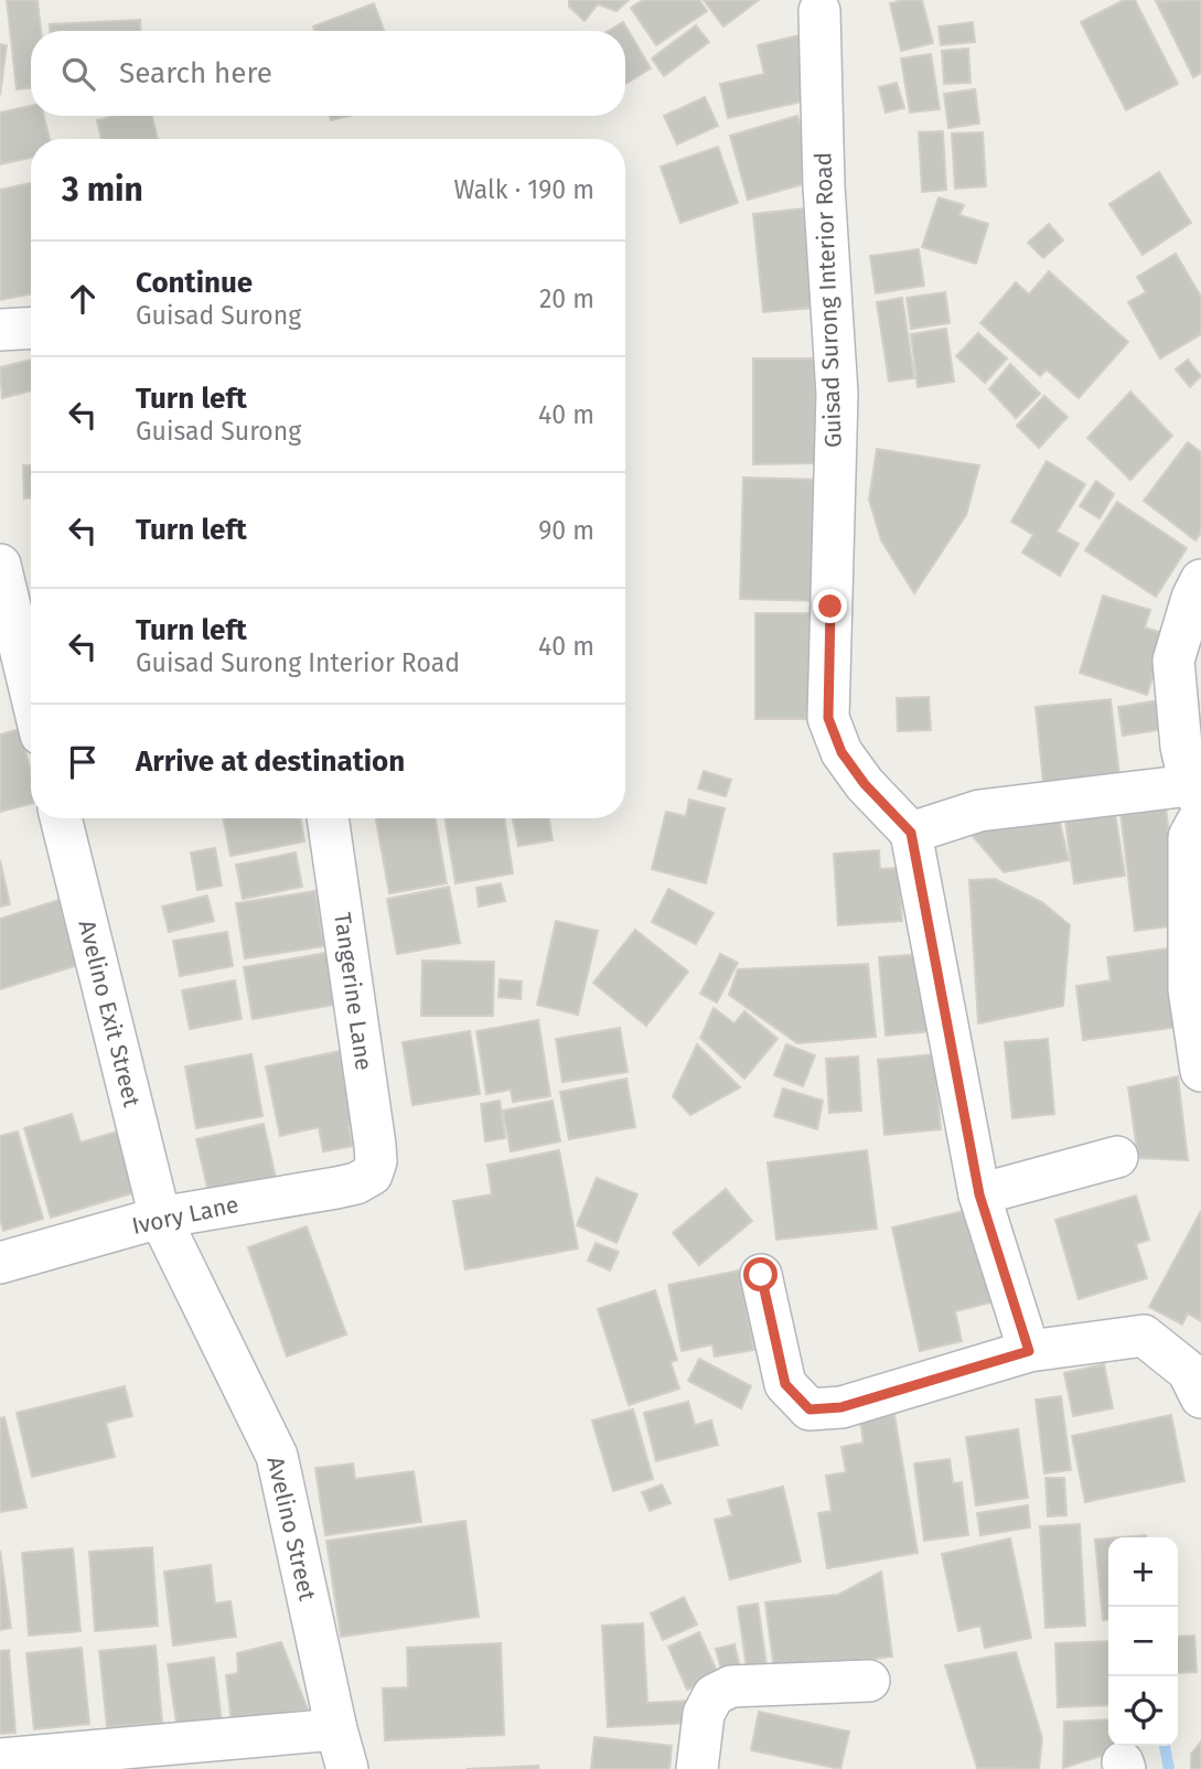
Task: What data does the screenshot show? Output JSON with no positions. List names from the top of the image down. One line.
{"streets":{"street":["Guisad Surong Interior Road","Tangerine Lane","Avelino Exit Street","Ivory Lane","Avelino Street"]},"crossings":[["Tangerine Lane","Ivory Lane"],["Avelino Exit Street","Ivory Lane"],["Avelino Exit Street","Avelino Street"],["Ivory Lane","Avelino Street"]],"page":{"search":"Search here","heading":["3 min","Walk · 190 m"],"list":[["Continue","Guisad Surong","20 m"],["Turn left","Guisad Surong","40 m"],["Turn left","90 m"],["Turn left","Guisad Surong Interior Road","40 m"],"Arrive at destination"],"map_buttons":["+","−"]}}
